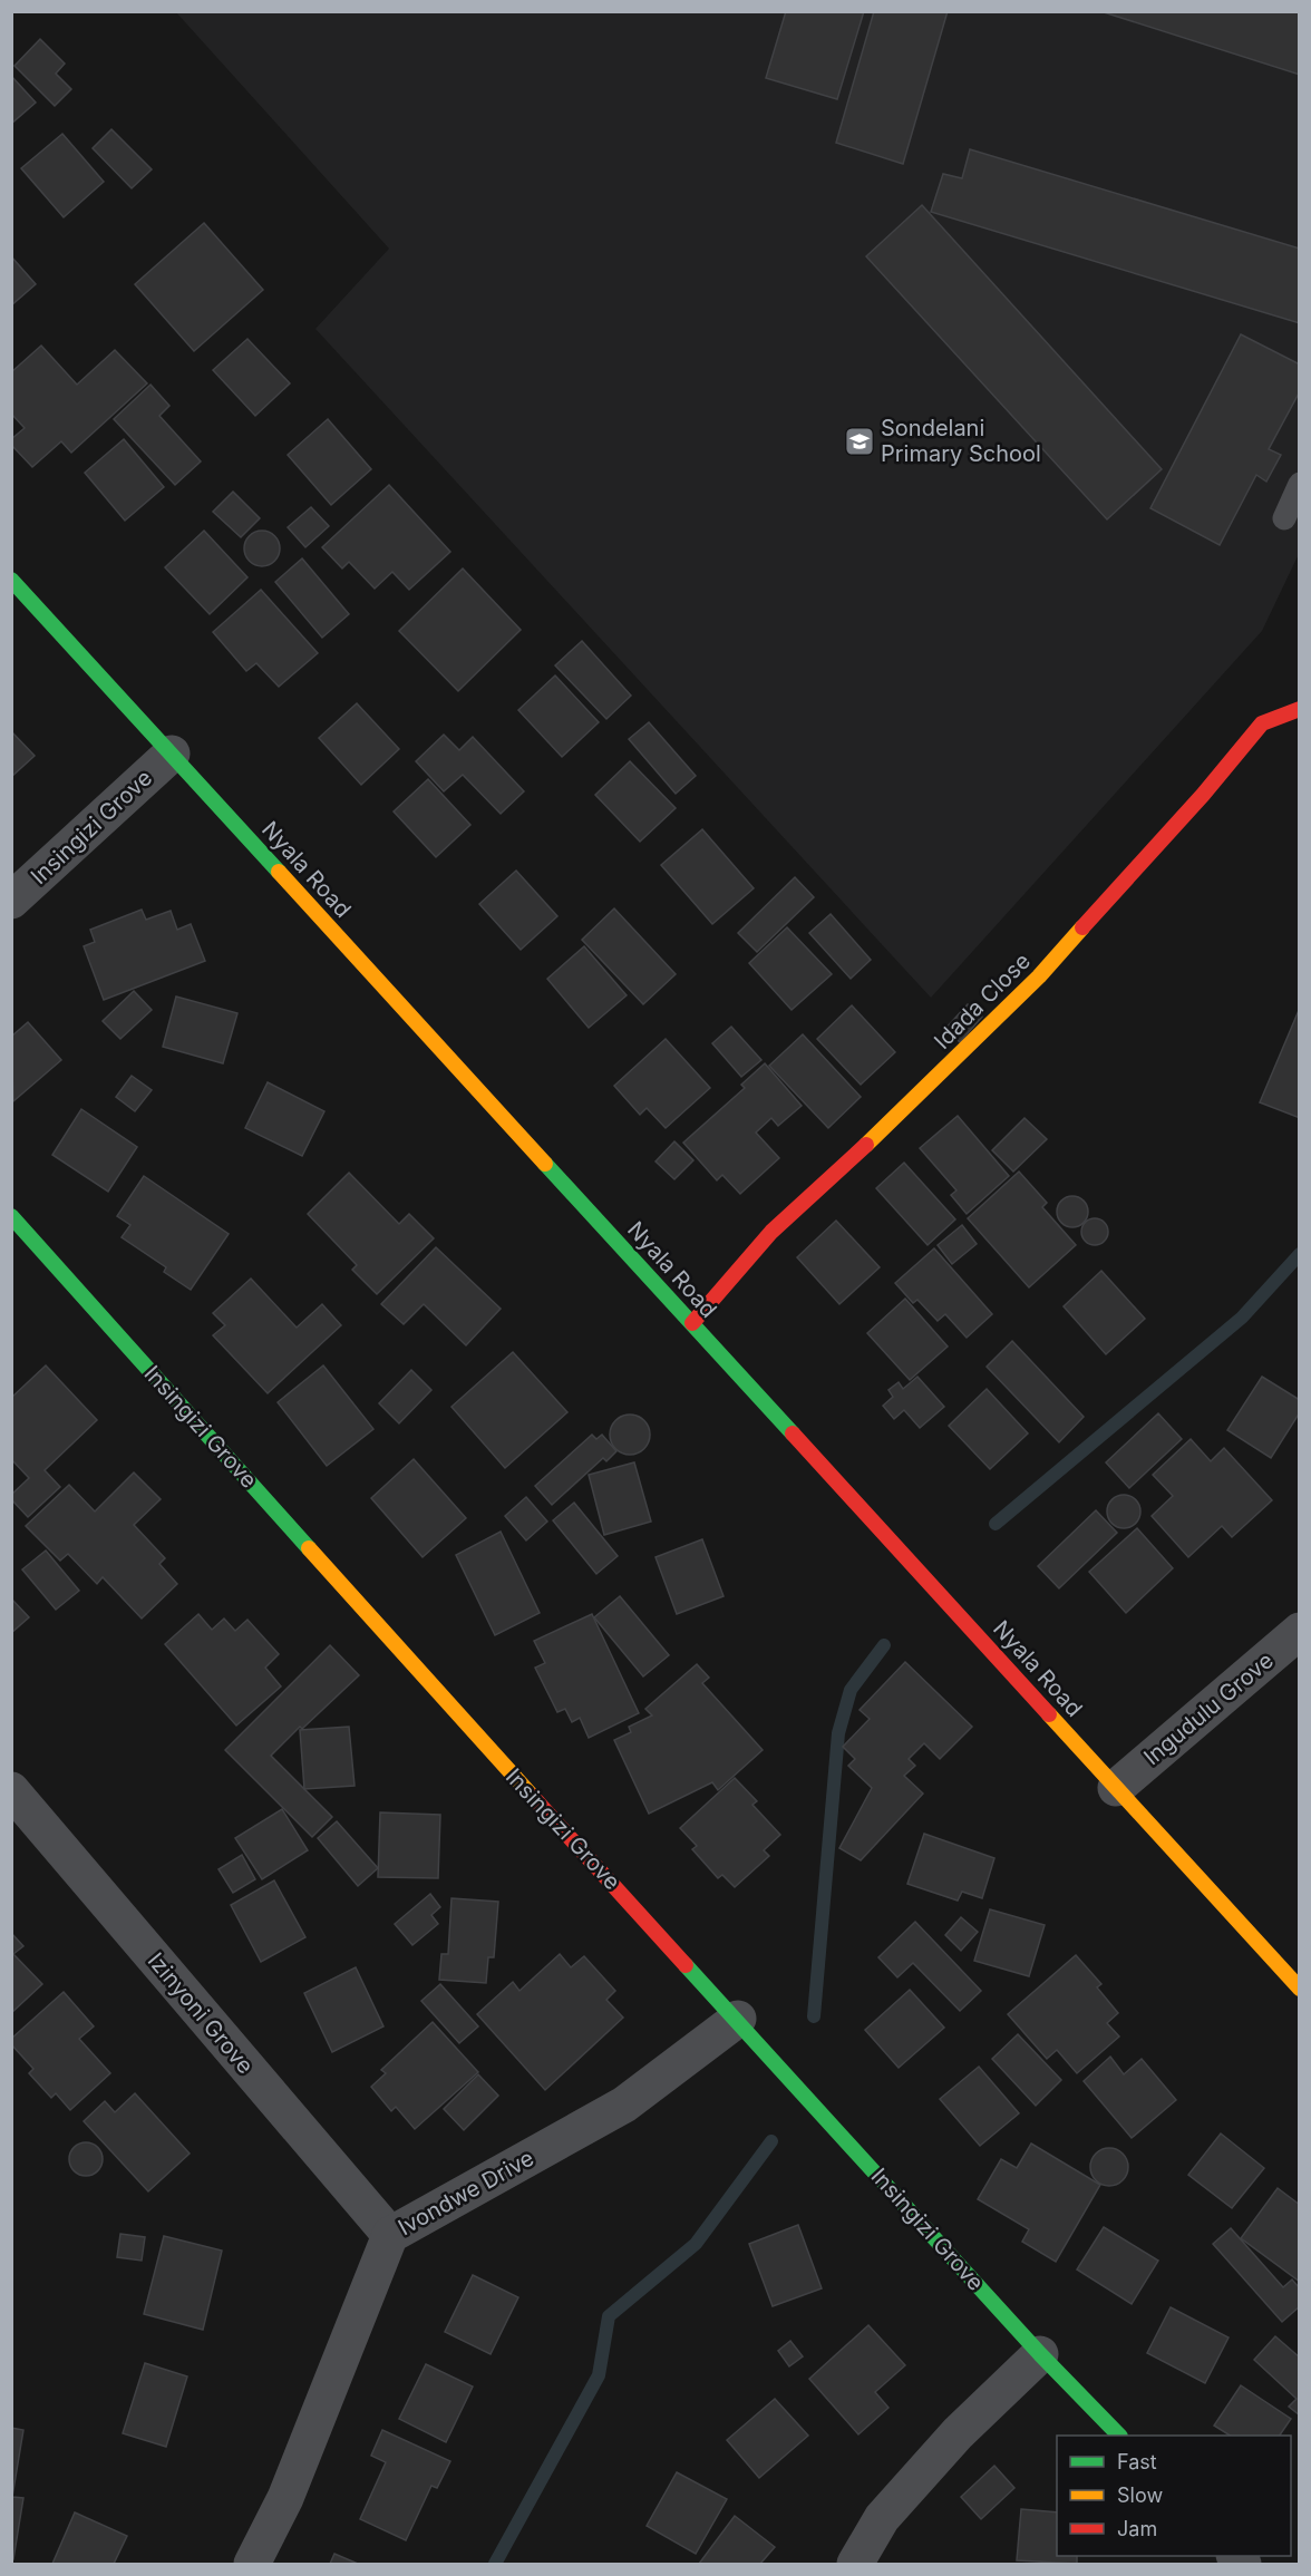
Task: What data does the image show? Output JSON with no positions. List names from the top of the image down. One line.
{"streets":{"street":["Insingizi Grove","Nyala Road","Idada Close","Ingudulu Grove","Izinyoni Grove","Ivondwe Drive"]},"crossings":[["Insingizi Grove","Nyala Road"],["Insingizi Grove","Ivondwe Drive"],["Nyala Road","Idada Close"],["Nyala Road","Ingudulu Grove"],["Izinyoni Grove","Ivondwe Drive"]],"places":{"school or university":["Sondelani Primary School"]},"legend":["Fast","Slow","Jam"]}
